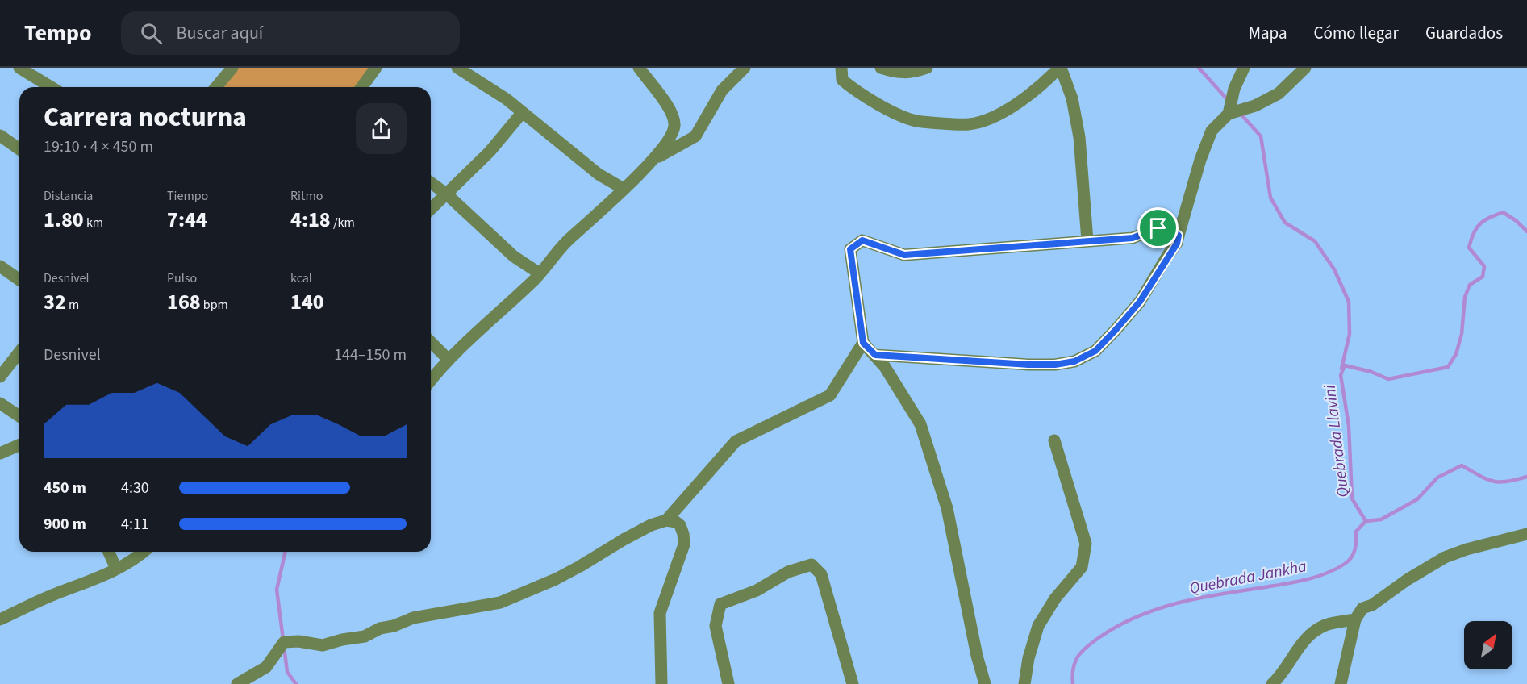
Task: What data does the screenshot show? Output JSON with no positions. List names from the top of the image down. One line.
{"water":["Quebrada Llavini","Quebrada Jankha"],"north":"top right","page":{"header":"Tempo","search":"Buscar aquí","nav":["Mapa","Cómo llegar","Guardados"],"heading":["Carrera nocturna","19:10 · 4 × 450 m"],"stats":[["Distancia","1.80 km"],["Tiempo","7:44"],["Ritmo","4:18 /km"],["Desnivel","32 m"],["Pulso","168 bpm"],["kcal","140"]],"chart":["Desnivel","144–150 m"],"list":[{"name":"450 m","note":"4:30"},{"name":"900 m","note":"4:11"}]}}
